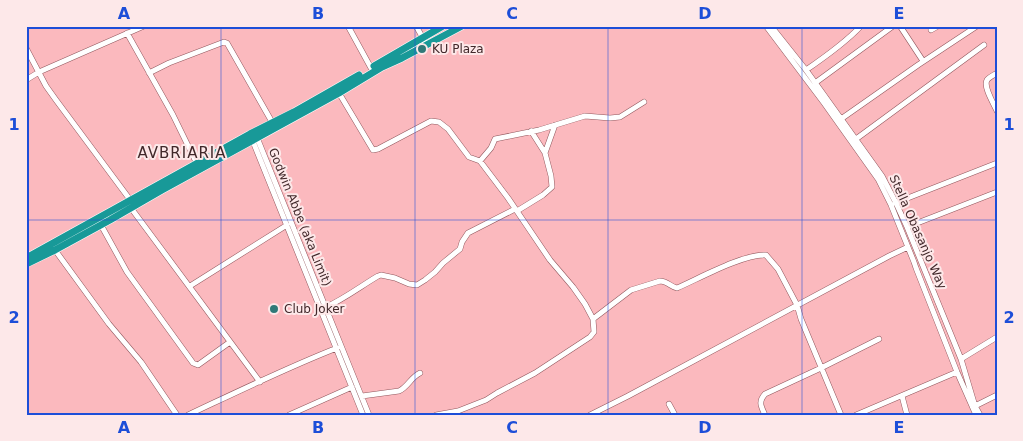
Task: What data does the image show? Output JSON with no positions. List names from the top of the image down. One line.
{"streets":{"street":["Godwin Abbe (aka Limit)","Stella Obasanjo Way"]},"districts":["AVBRIARIA"],"places":["KU Plaza","Club Joker"],"grid":{"columns":["A","B","C","D","E"],"rows":["1","2"]}}
